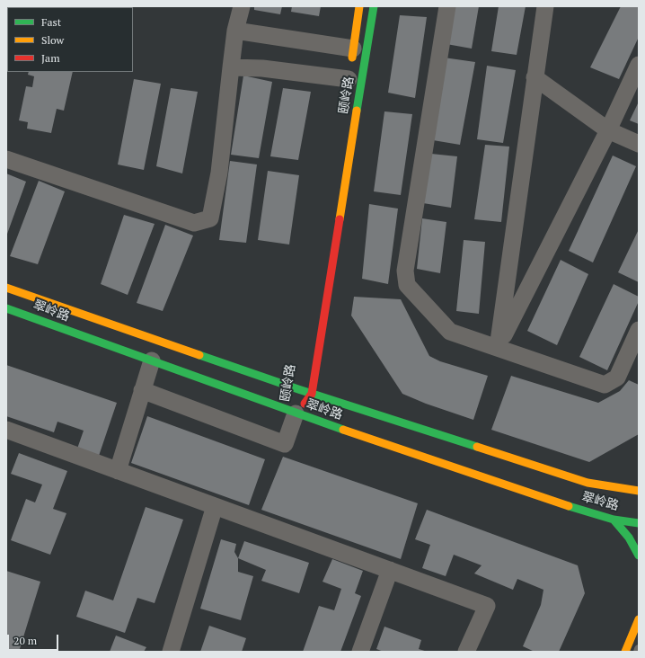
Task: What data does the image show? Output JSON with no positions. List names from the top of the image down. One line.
{"streets":{"main road":["颐岭路","翠岭路"]},"crossings":[["颐岭路","翠岭路"]],"legend":["Fast","Slow","Jam"],"scale_bar":"20 m"}
